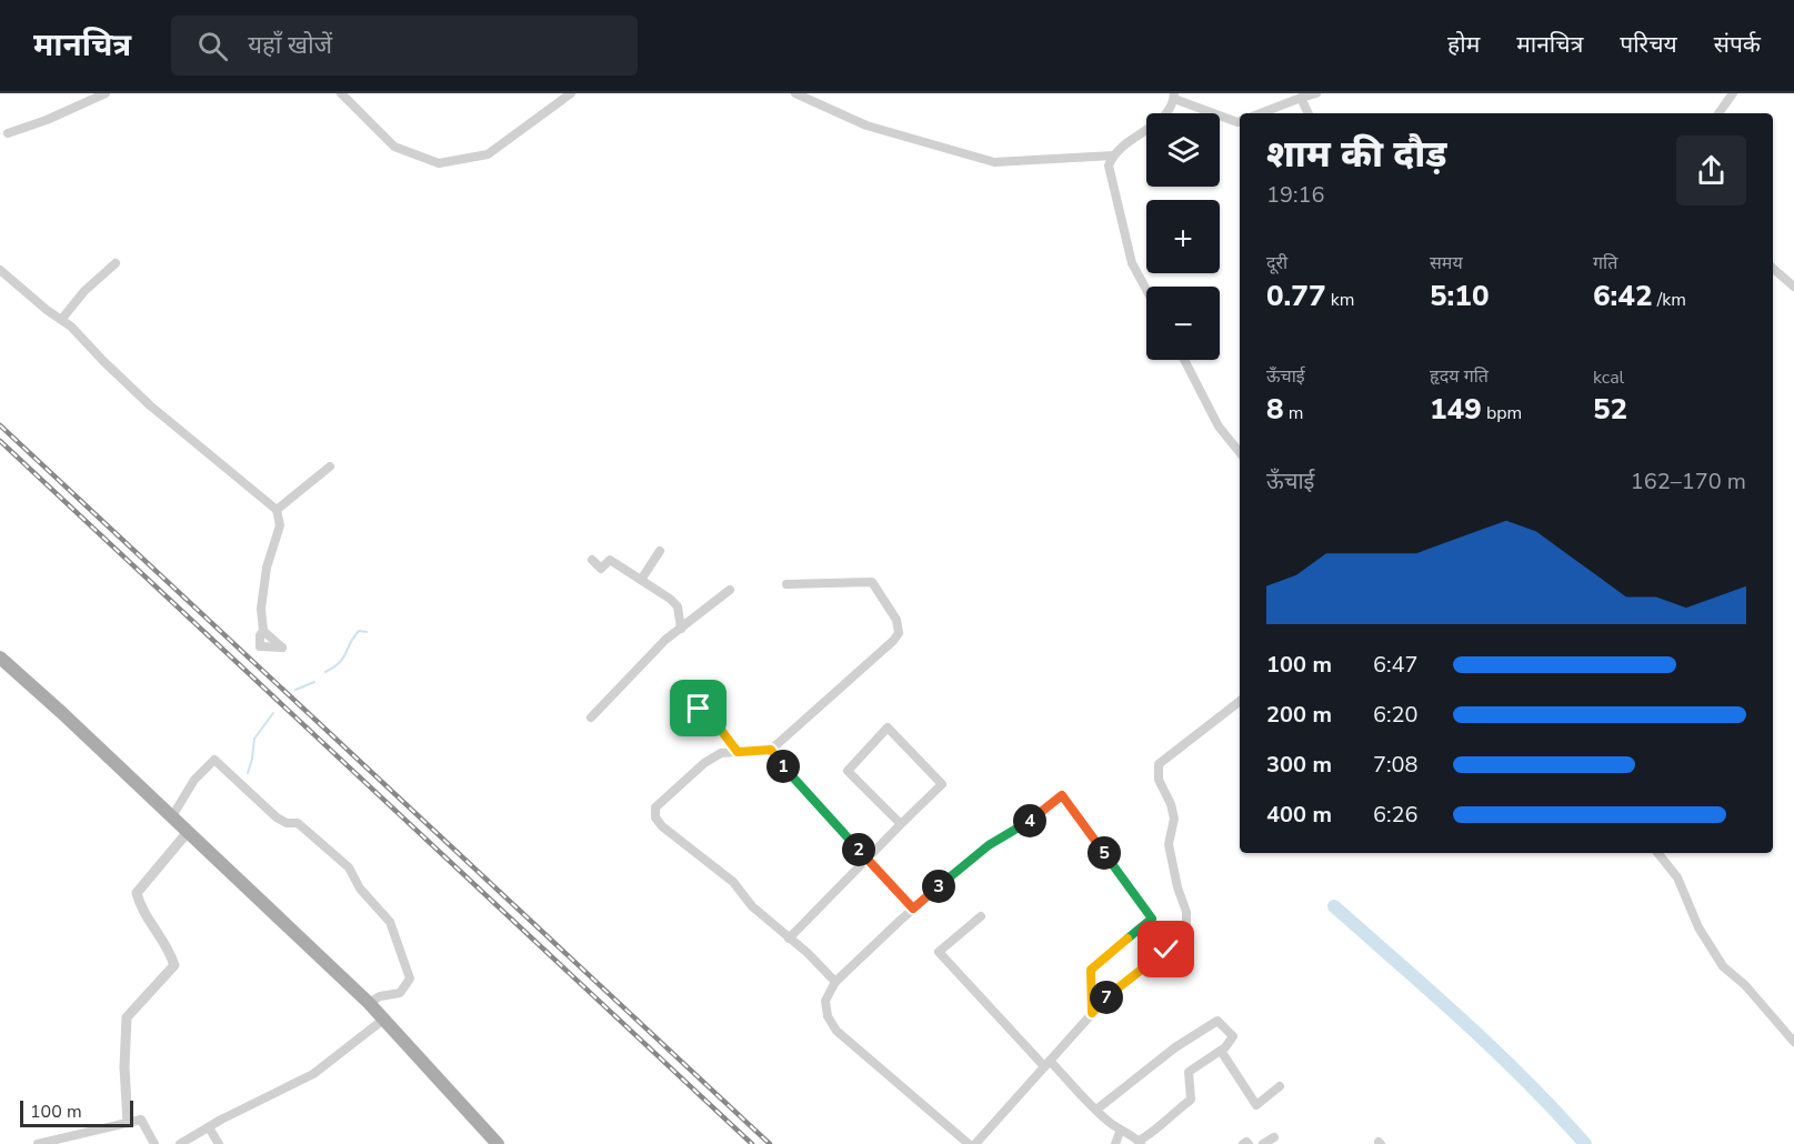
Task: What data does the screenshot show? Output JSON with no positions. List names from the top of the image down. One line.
{"scale_bar":"100 m","page":{"header":"मानचित्र","search":"यहाँ खोजें","nav":["होम","मानचित्र","परिचय","संपर्क"],"map_buttons":["+","−"],"heading":["शाम की दौड़","19:16"],"stats":[["दूरी","0.77 km"],["समय","5:10"],["गति","6:42 /km"],["ऊँचाई","8 m"],["हृदय गति","149 bpm"],["kcal","52"]],"chart":["ऊँचाई","162–170 m"],"list":[{"name":"100 m","note":"6:47"},{"name":"200 m","note":"6:20"},{"name":"300 m","note":"7:08"},{"name":"400 m","note":"6:26"}],"pins":["1","4","2","5","3","7"],"scale":"100 m"}}
